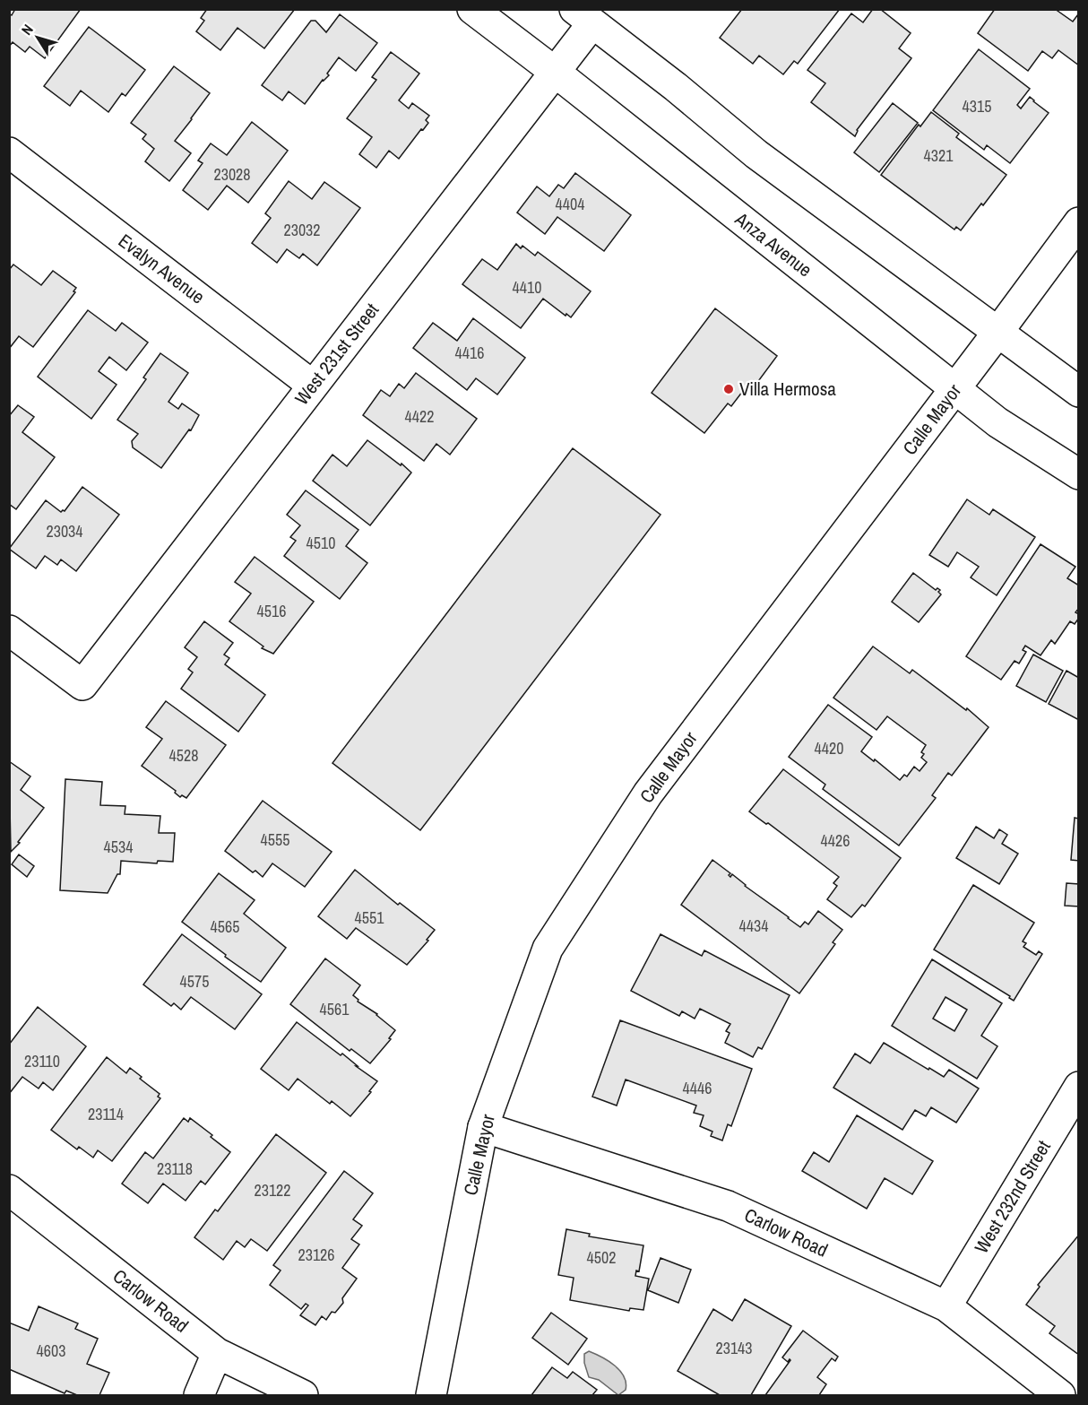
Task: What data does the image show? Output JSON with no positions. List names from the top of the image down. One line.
{"streets":{"street":["Anza Avenue","Evalyn Avenue","West 231st Street","Calle Mayor","West 232nd Street","Carlow Road"]},"crossings":[["Anza Avenue","West 231st Street"],["Anza Avenue","Calle Mayor"],["Evalyn Avenue","West 231st Street"],["Calle Mayor","Carlow Road"],["West 232nd Street","Carlow Road"]],"places":["Villa Hermosa"],"house_numbers":["4315","4321","23028","4404","23032","4410","4416","4422","23034","4510","4516","4420","4528","4555","4426","4534","4551","4434","4565","4575","4561","23110","4446","23114","23118","23122","23126","4502","23143","4603"],"north":"top left"}
